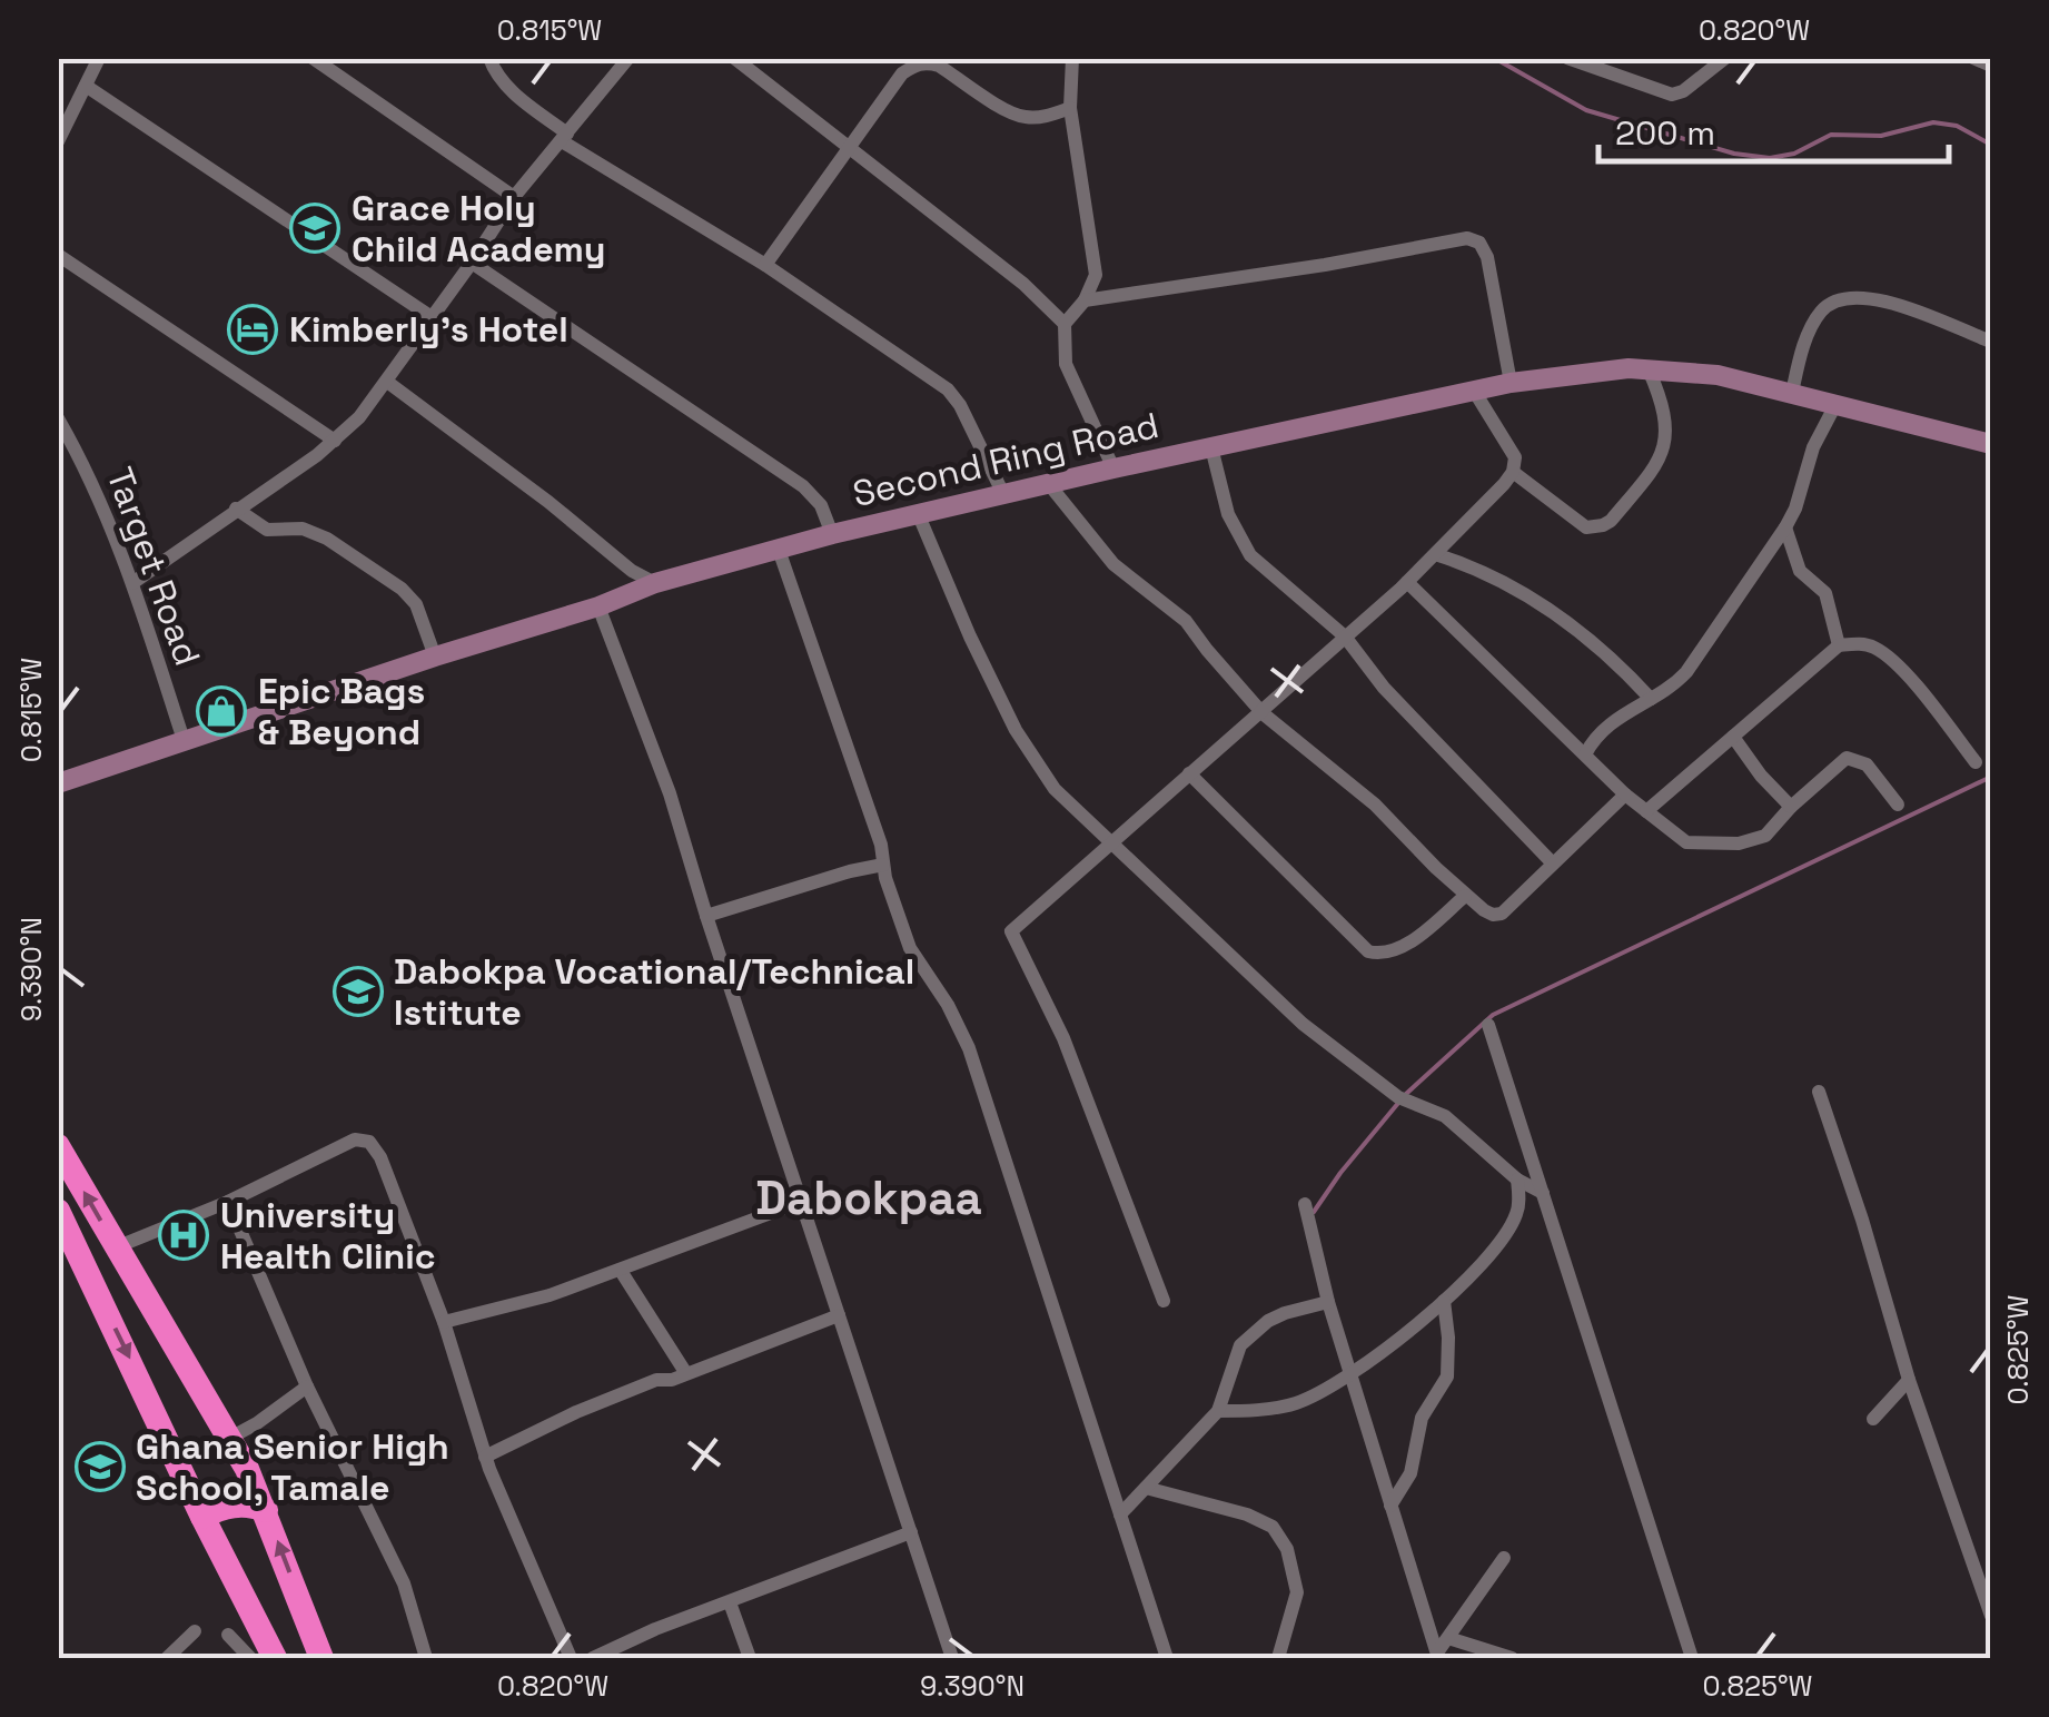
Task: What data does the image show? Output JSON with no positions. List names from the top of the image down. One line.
{"streets":{"main road":["Second Ring Road"],"street":["Target Road"]},"crossings":[["Second Ring Road","Target Road"]],"districts":["Dabokpaa"],"places":{"school or university":["Grace Holy Child Academy","Dabokpa Vocational/Technical Istitute","Ghana Senior High School, Tamale"],"hotel":["Kimberly's Hotel"],"shop":["Epic Bags & Beyond"],"hospital":["University Health Clinic"]},"scale_bar":"200 m","coordinates":["0.815°W","0.820°W","9.390°N","0.825°W"]}
